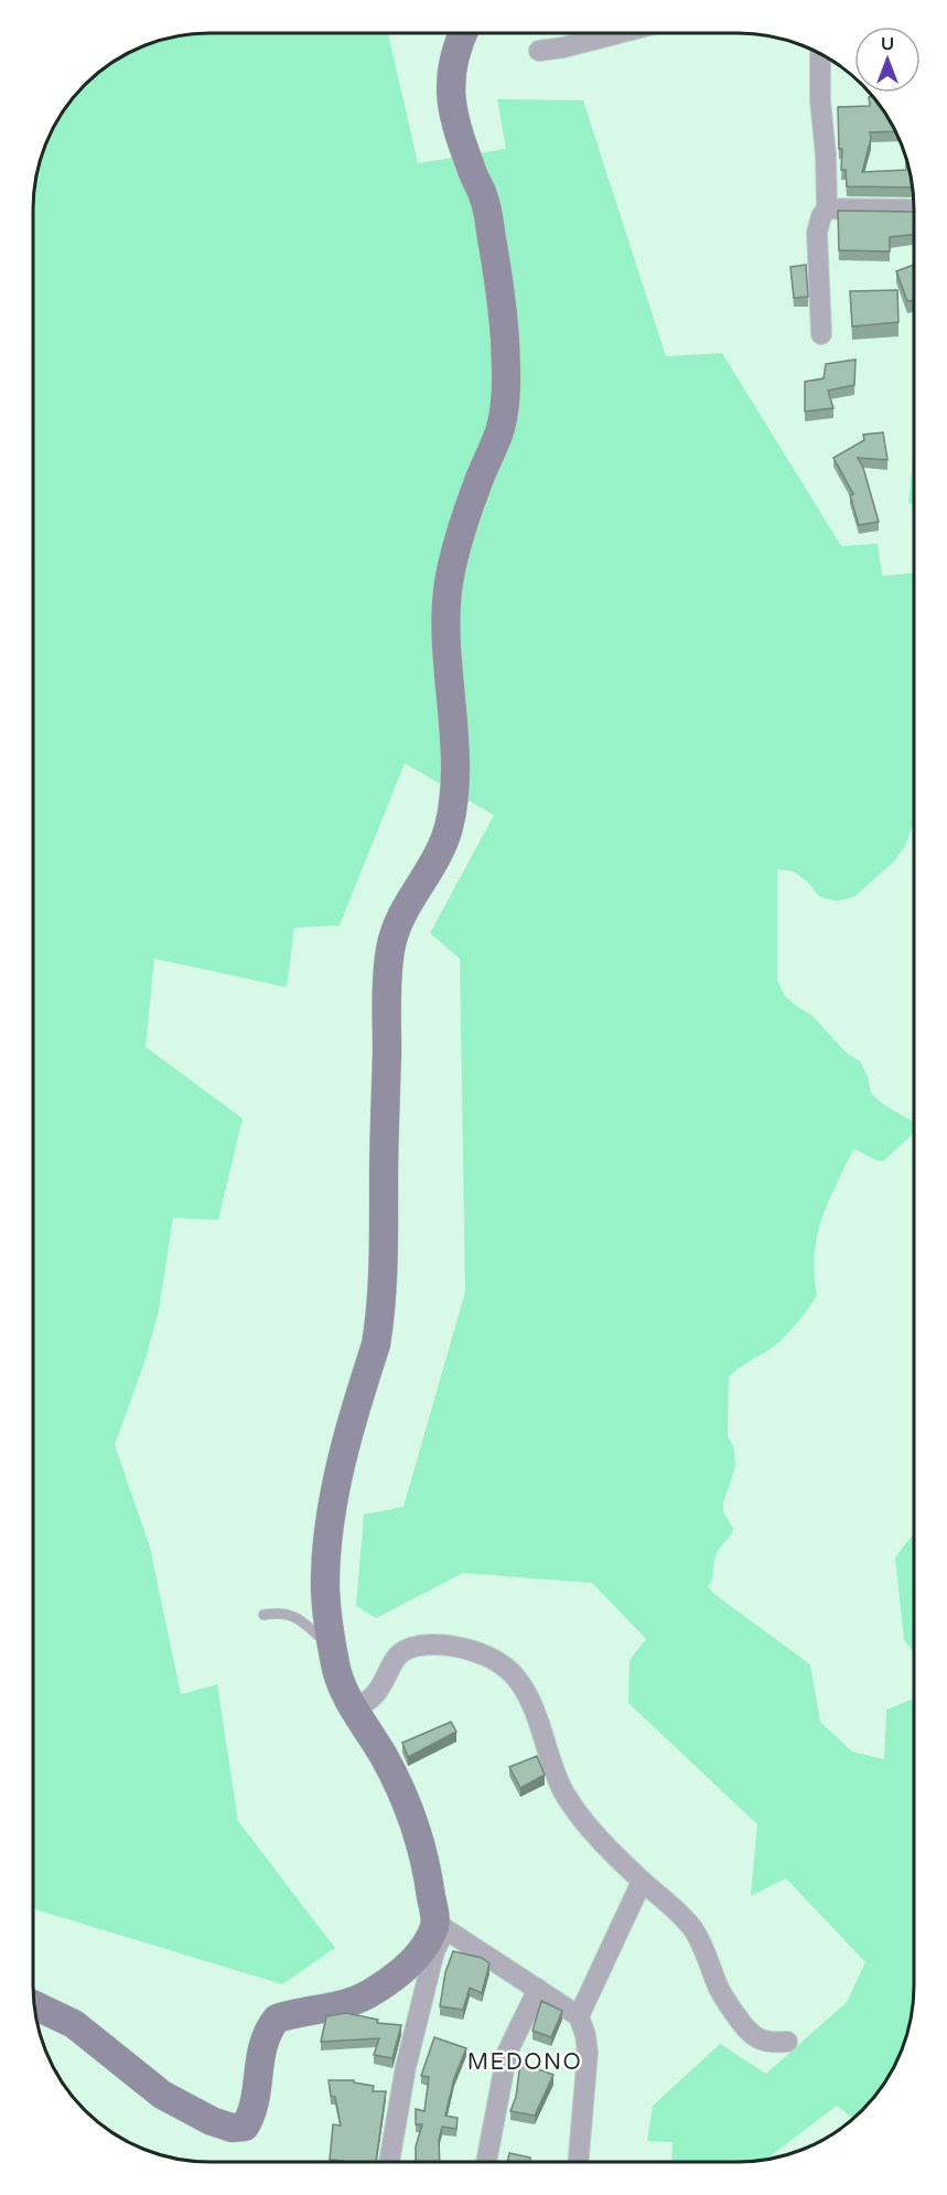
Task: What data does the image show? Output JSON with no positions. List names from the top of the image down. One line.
{"districts":["MEDONO"],"north":"top"}
